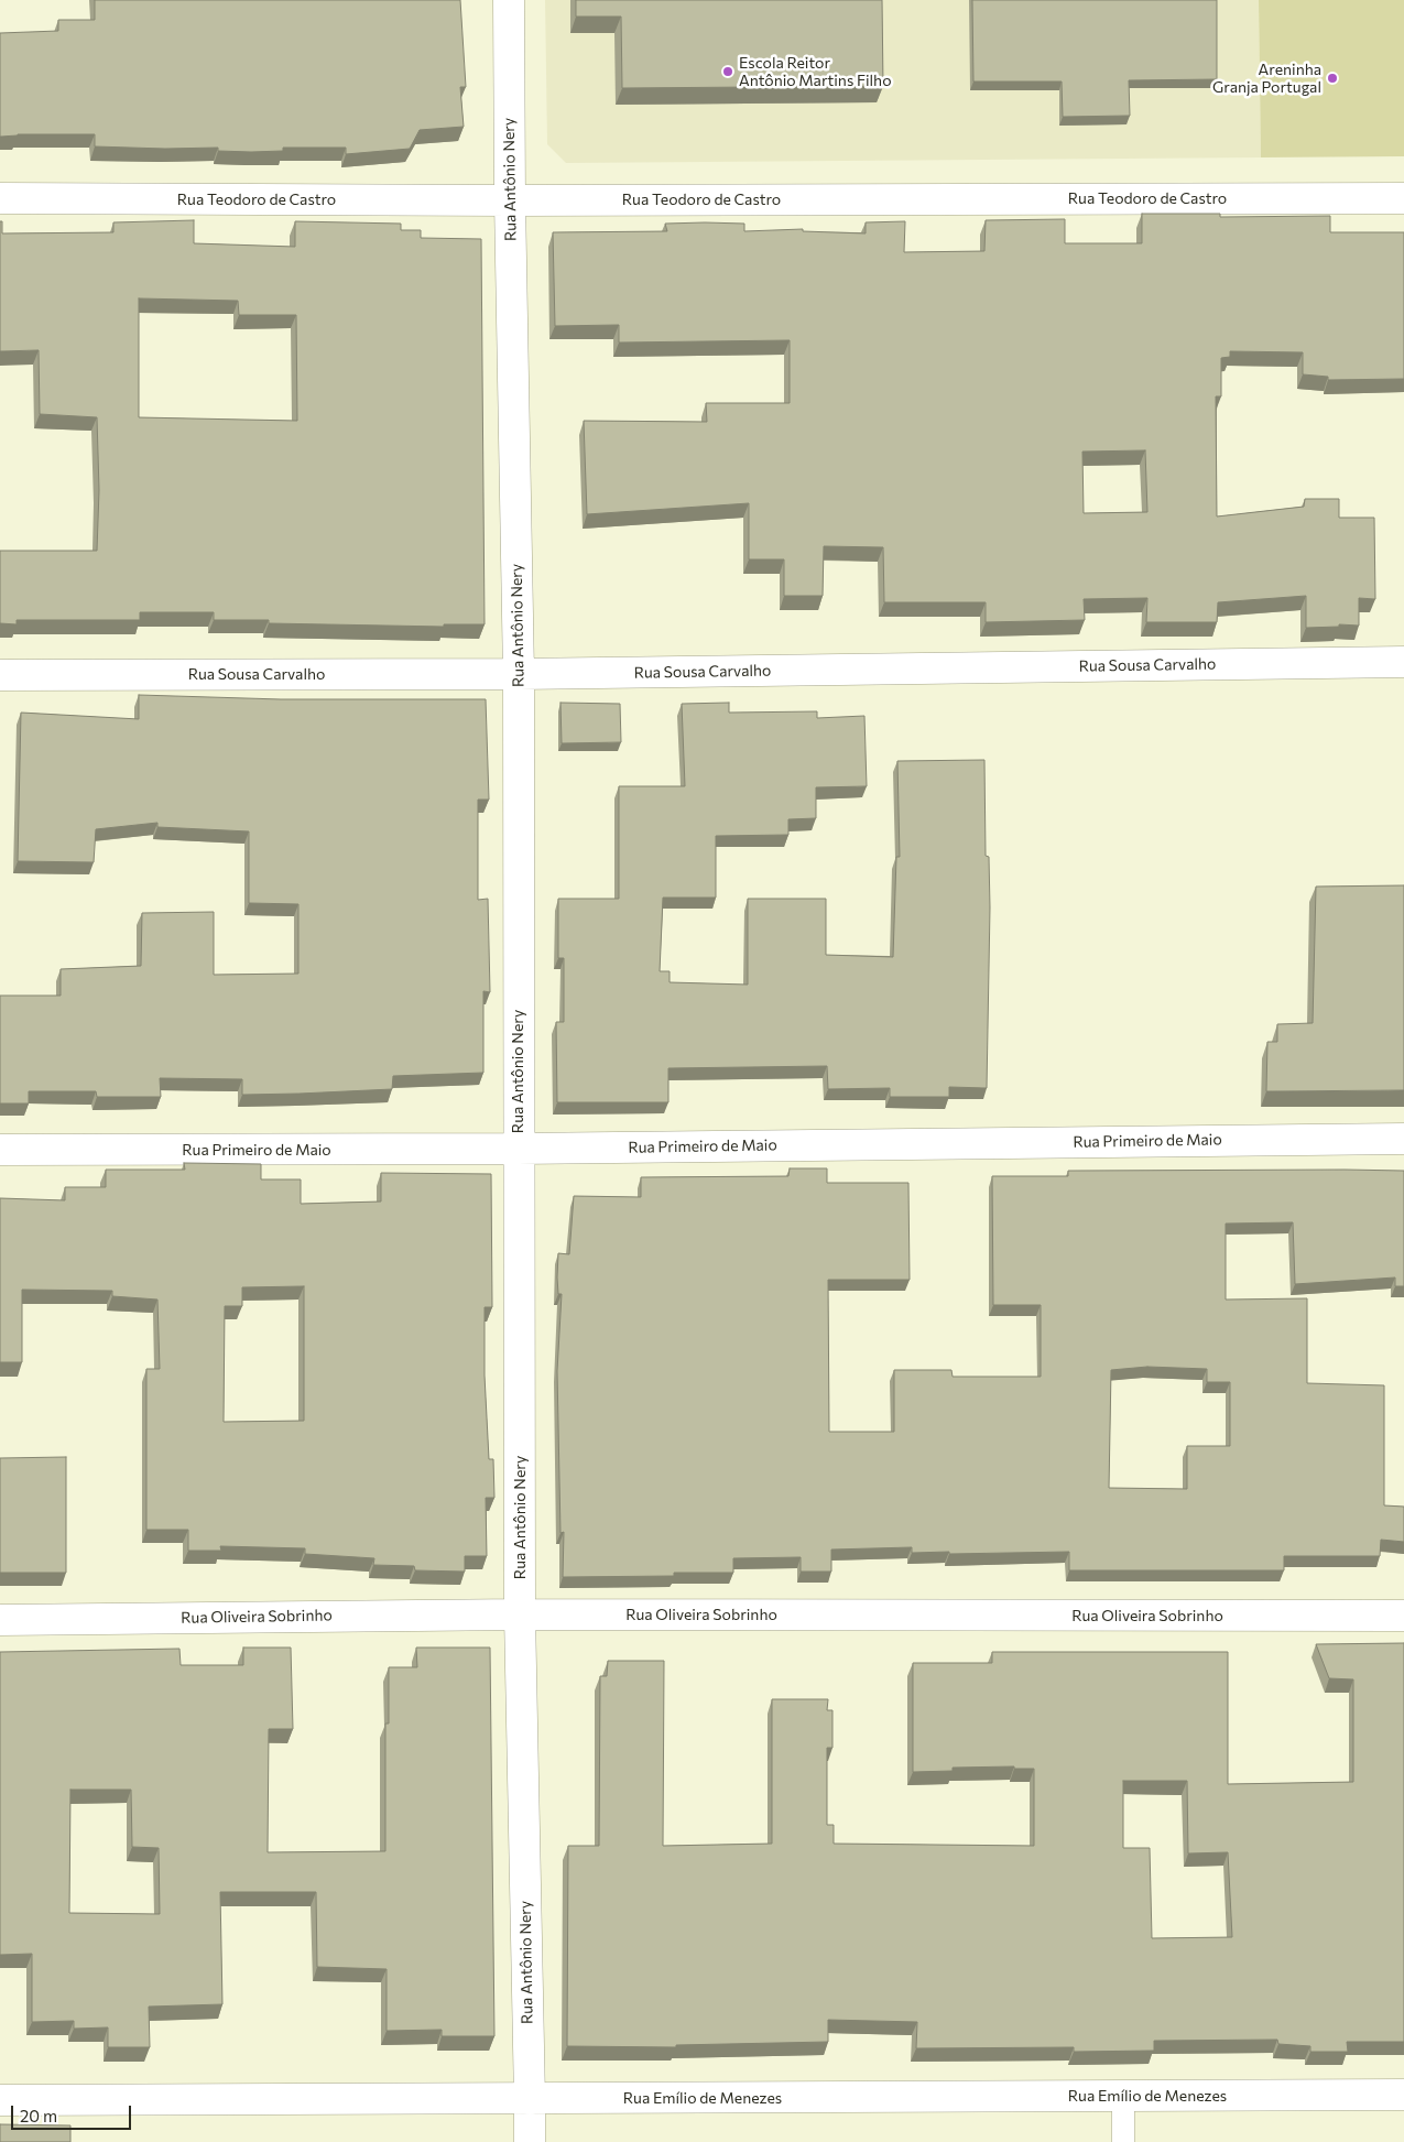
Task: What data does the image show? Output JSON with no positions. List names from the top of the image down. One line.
{"streets":{"street":["Rua Antônio Nery","Rua Teodoro de Castro","Rua Sousa Carvalho","Rua Primeiro de Maio","Rua Oliveira Sobrinho","Rua Emílio de Menezes"]},"crossings":[["Rua Antônio Nery","Rua Teodoro de Castro"],["Rua Antônio Nery","Rua Sousa Carvalho"],["Rua Antônio Nery","Rua Primeiro de Maio"],["Rua Antônio Nery","Rua Oliveira Sobrinho"],["Rua Antônio Nery","Rua Emílio de Menezes"]],"places":["Escola Reitor Antônio Martins Filho","Areninha Granja Portugal"],"scale_bar":"20 m"}
